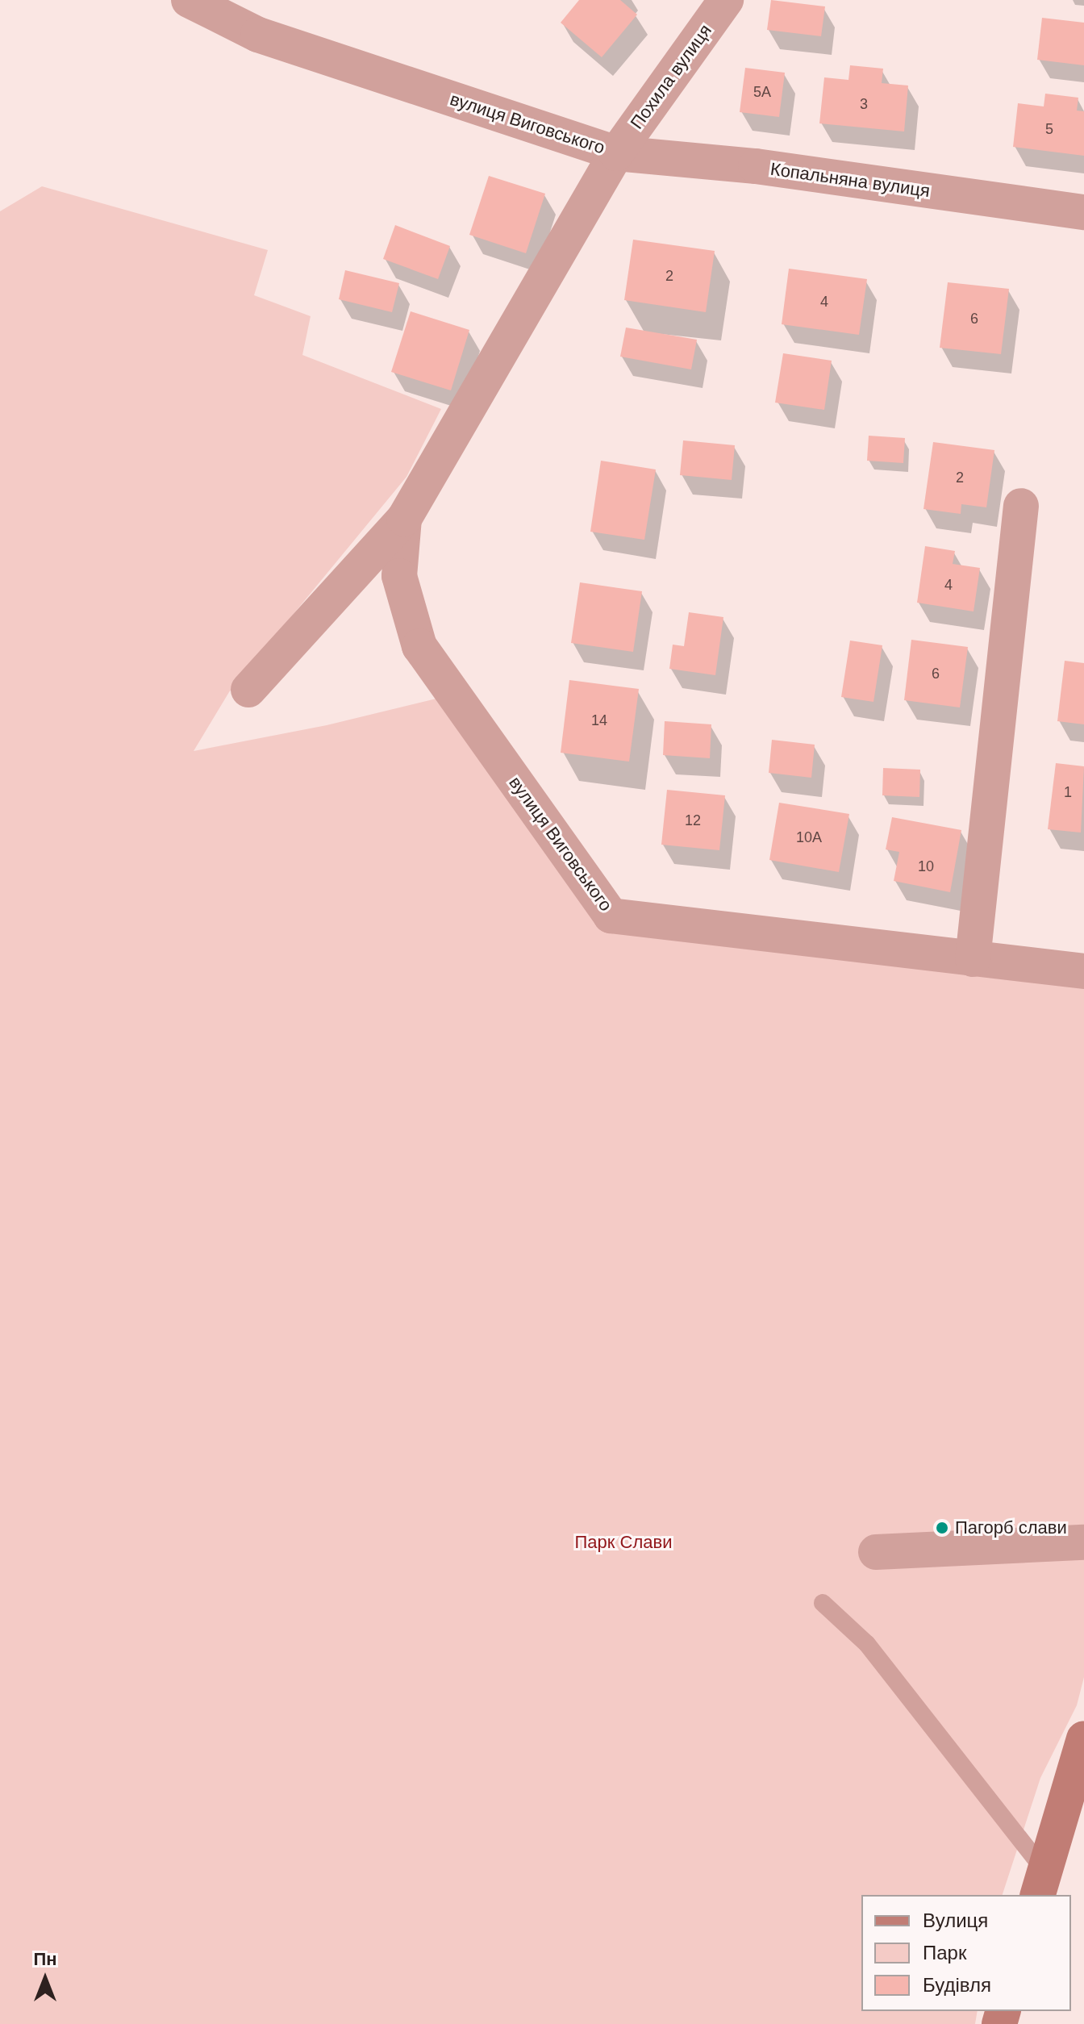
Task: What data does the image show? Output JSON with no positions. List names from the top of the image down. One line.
{"streets":{"street":["Похила вулиця","вулиця Виговського","Копальняна вулиця"]},"crossings":[["Похила вулиця","вулиця Виговського"],["Похила вулиця","Копальняна вулиця"],["вулиця Виговського","Копальняна вулиця"]],"parks":["Парк Слави"],"places":["Пагорб слави"],"house_numbers":["5А","3","5","2","4","6","2","4","6","14","1","12","10А","10"],"legend":["Вулиця","Парк","Будівля"],"north":"top"}
